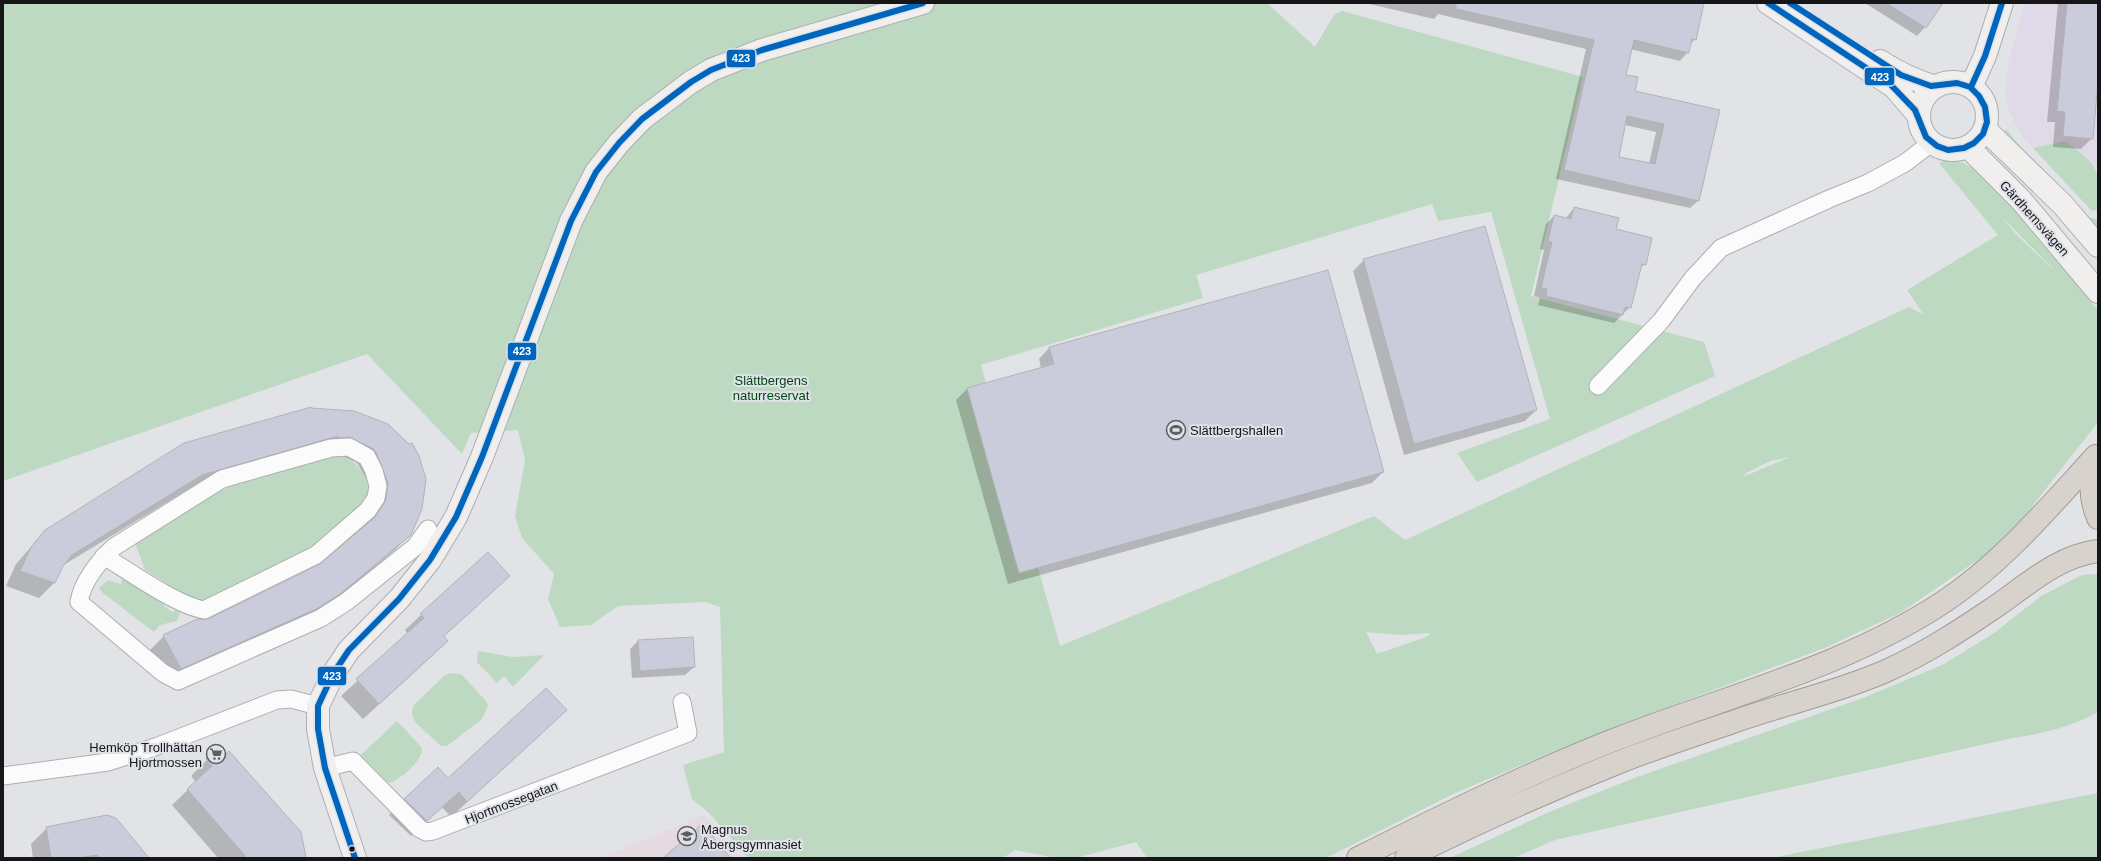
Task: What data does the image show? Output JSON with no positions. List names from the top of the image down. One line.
{"streets":{"street":["Gärdhemsvägen","Hjortmossegatan"]},"parks":["Slättbergens naturreservat"],"places":{"sports":["Slättbergshallen"],"supermarket":["Hemköp Trollhättan Hjortmossen"],"school or university":["Magnus Åbergsgymnasiet"]},"lines":["transit line 423"]}
